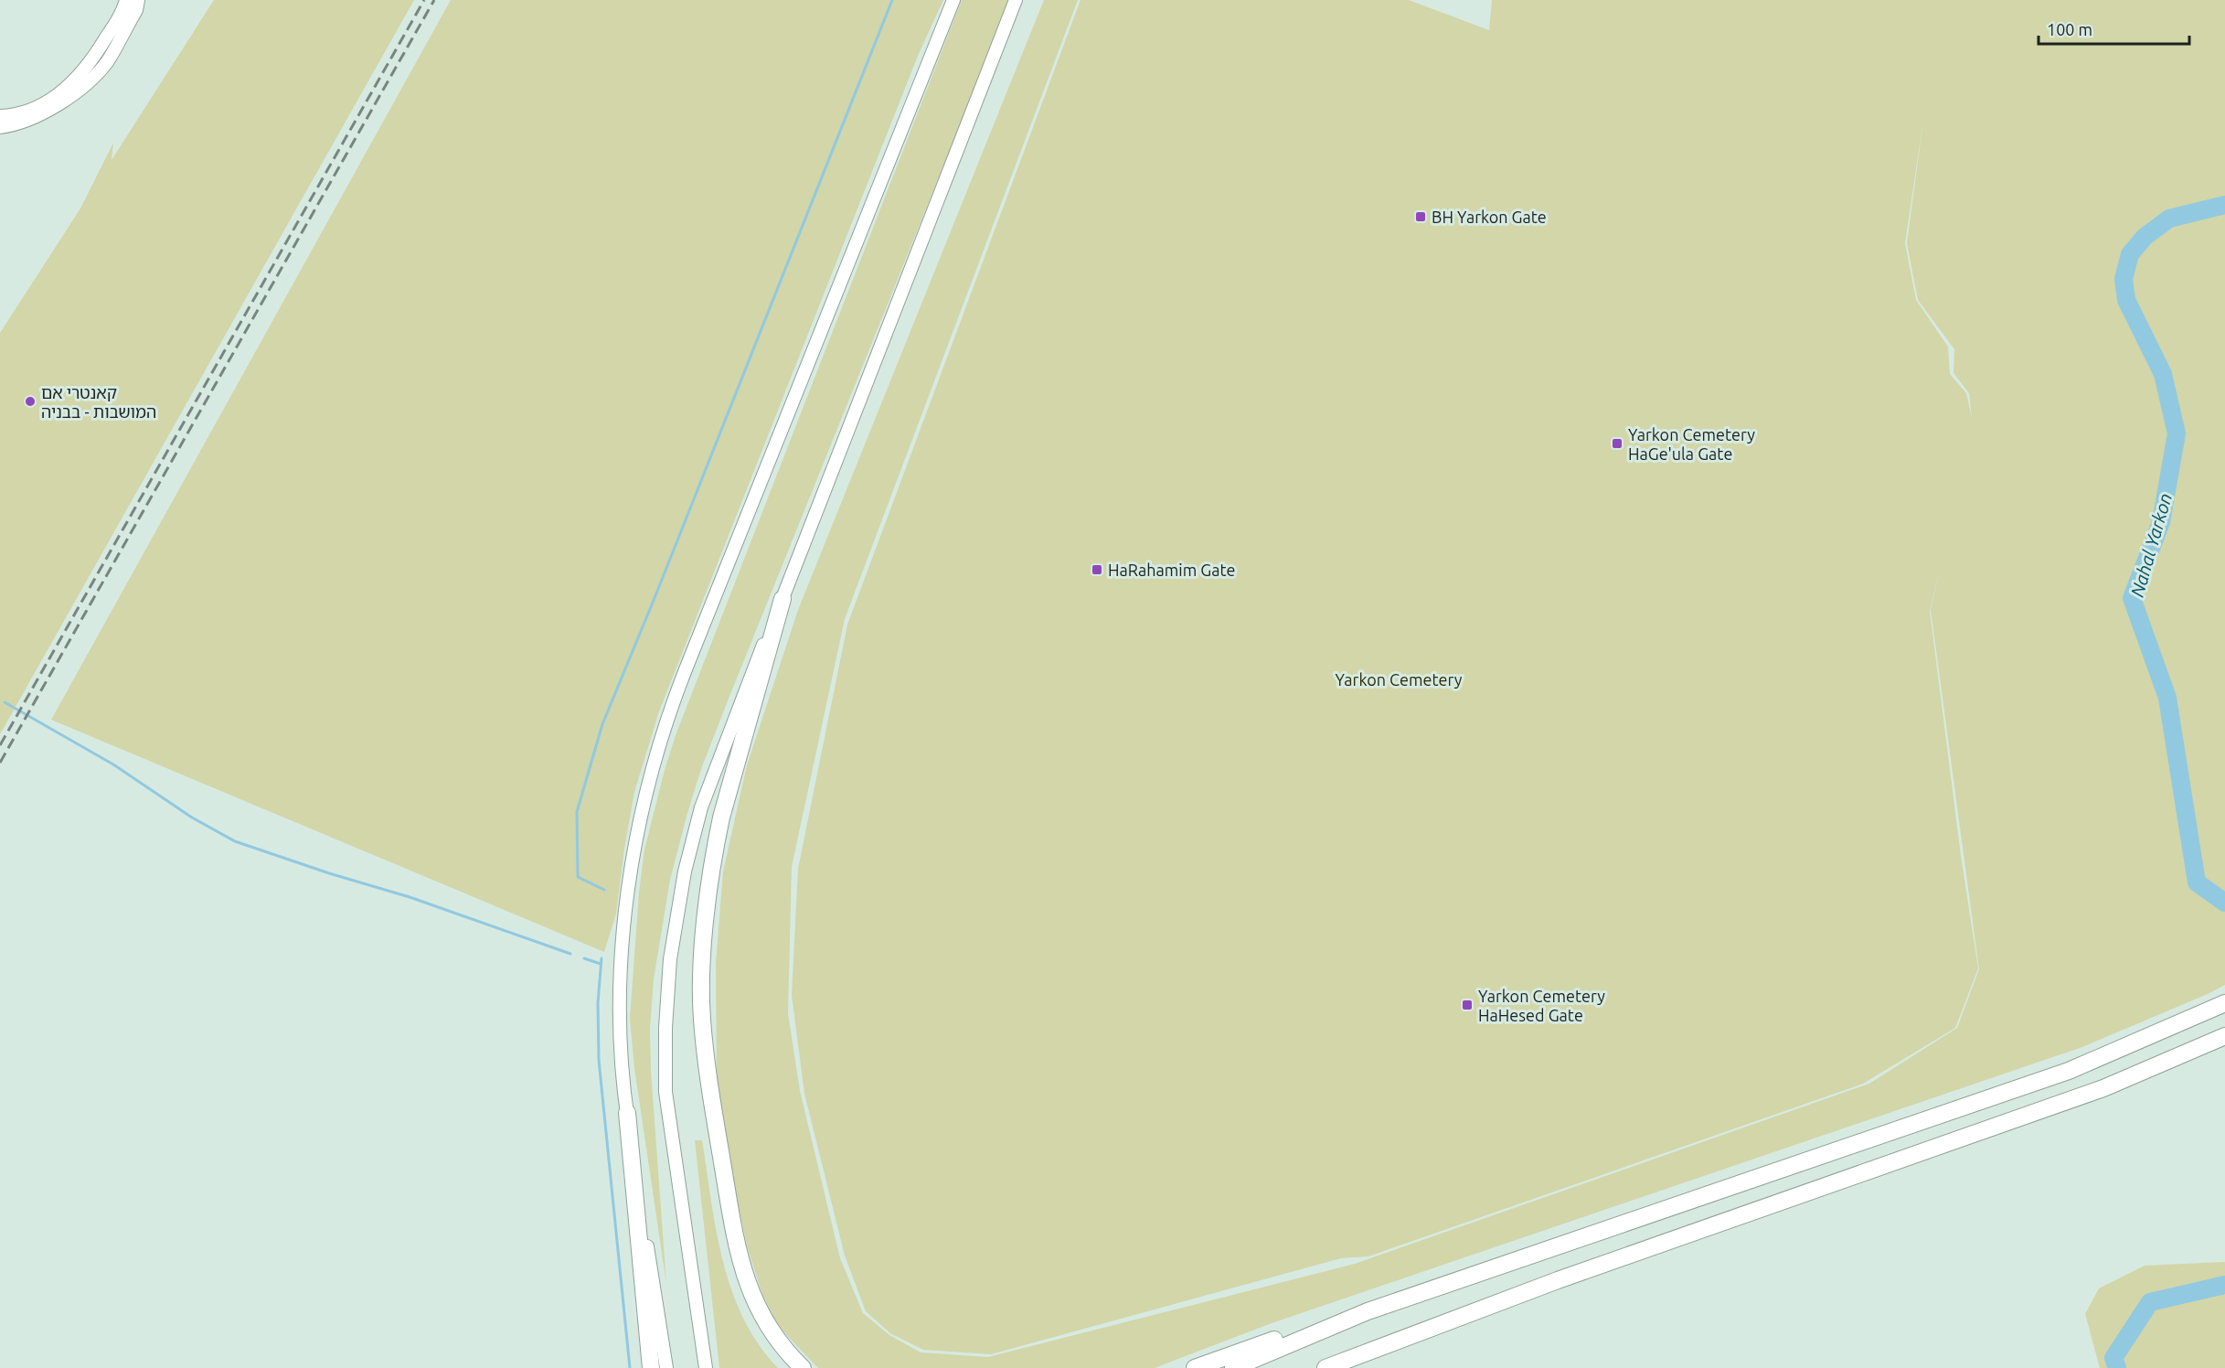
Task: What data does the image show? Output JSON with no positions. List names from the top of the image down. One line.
{"water":["Nahal Yarkon"],"parks":["Yarkon Cemetery"],"places":{"transit":["BH Yarkon Gate","Yarkon Cemetery HaGe'ula Gate","HaRahamim Gate","Yarkon Cemetery HaHesed Gate"],"other":["קאנטרי אם המושבות - בבניה"]},"scale_bar":"100 m"}
